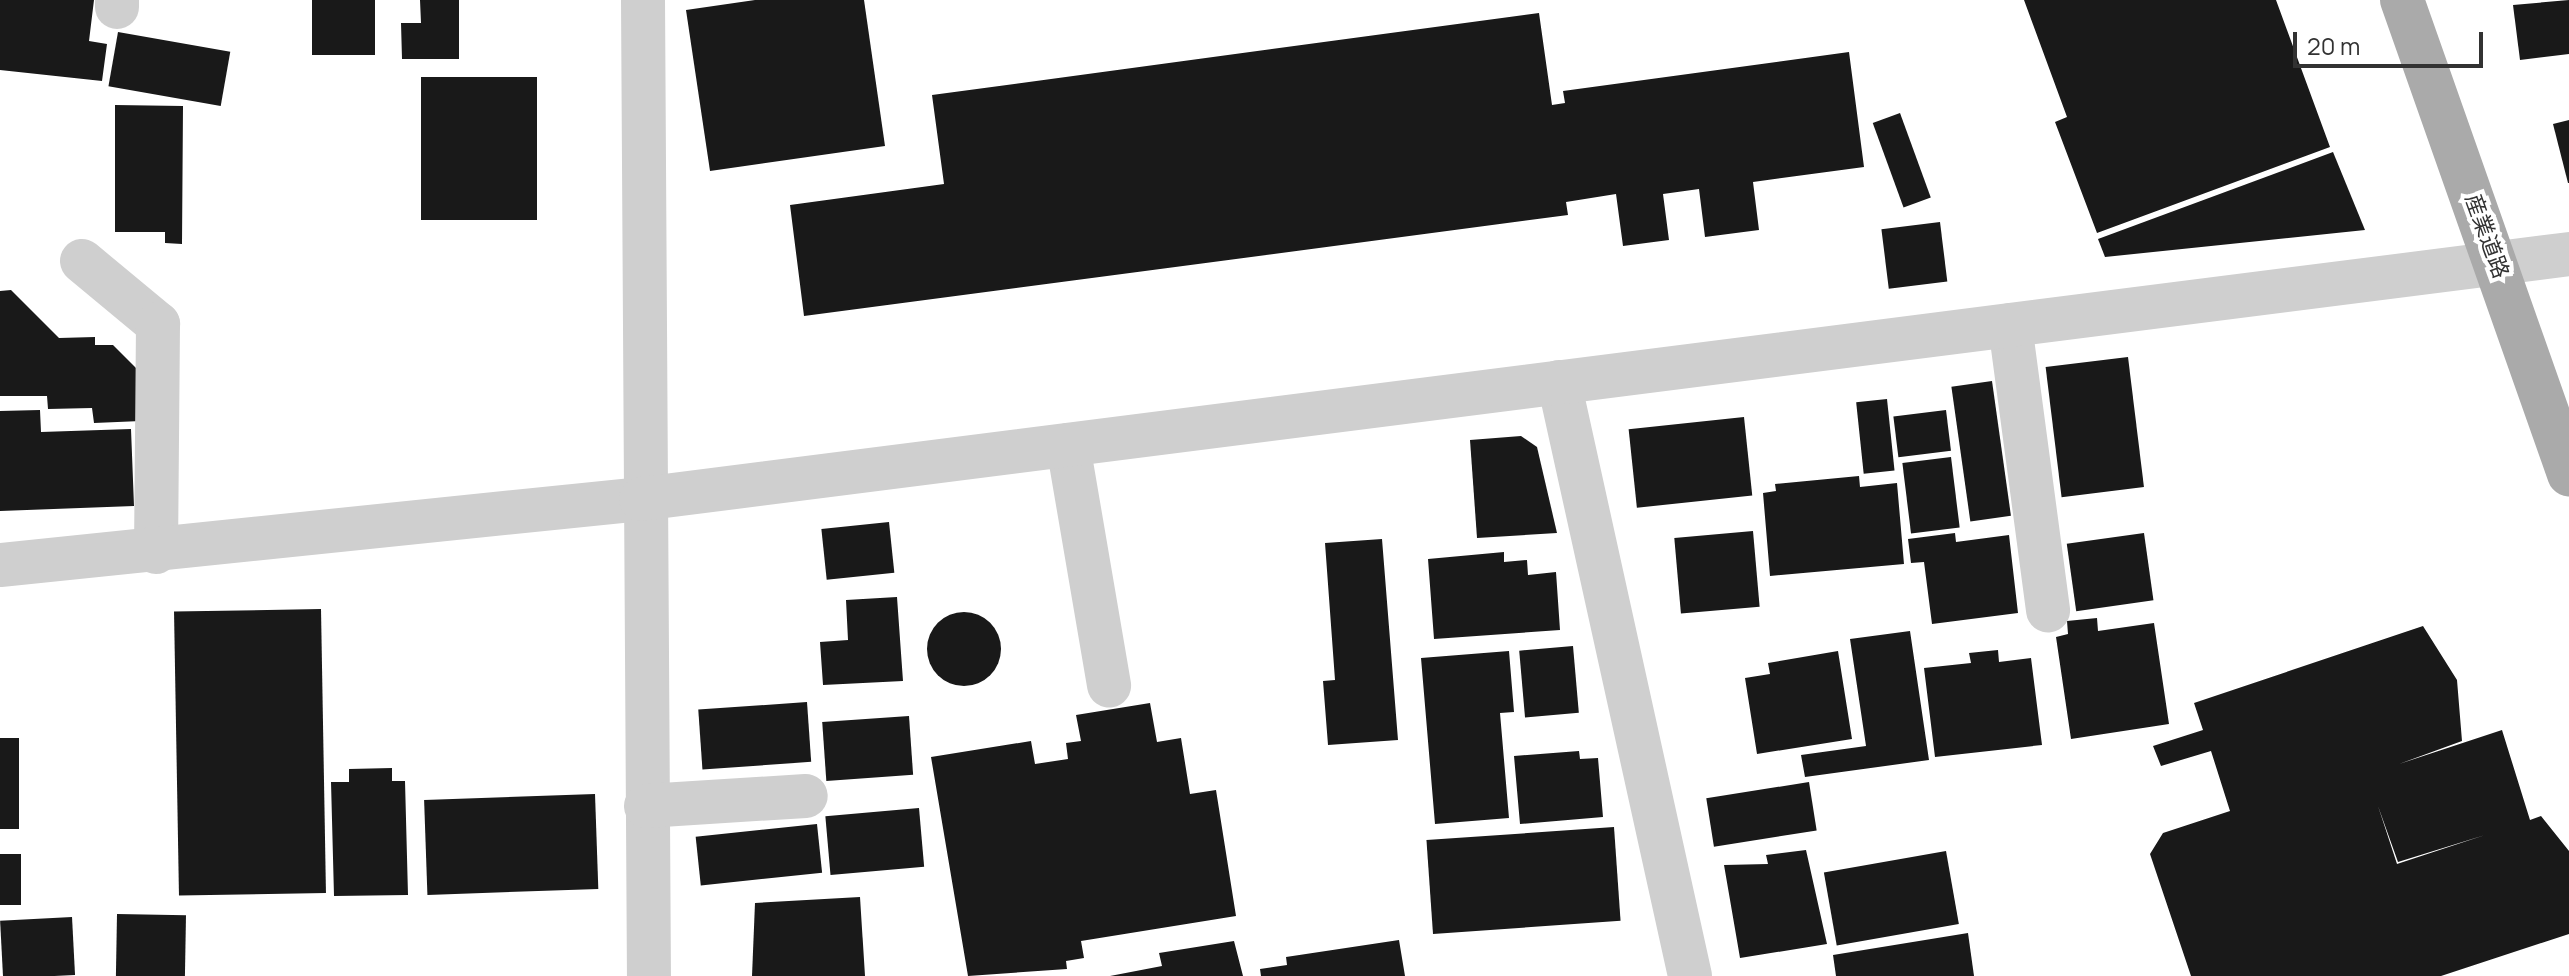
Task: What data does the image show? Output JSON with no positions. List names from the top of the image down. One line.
{"streets":{"main road":["産業道路"]},"scale_bar":"20 m"}
